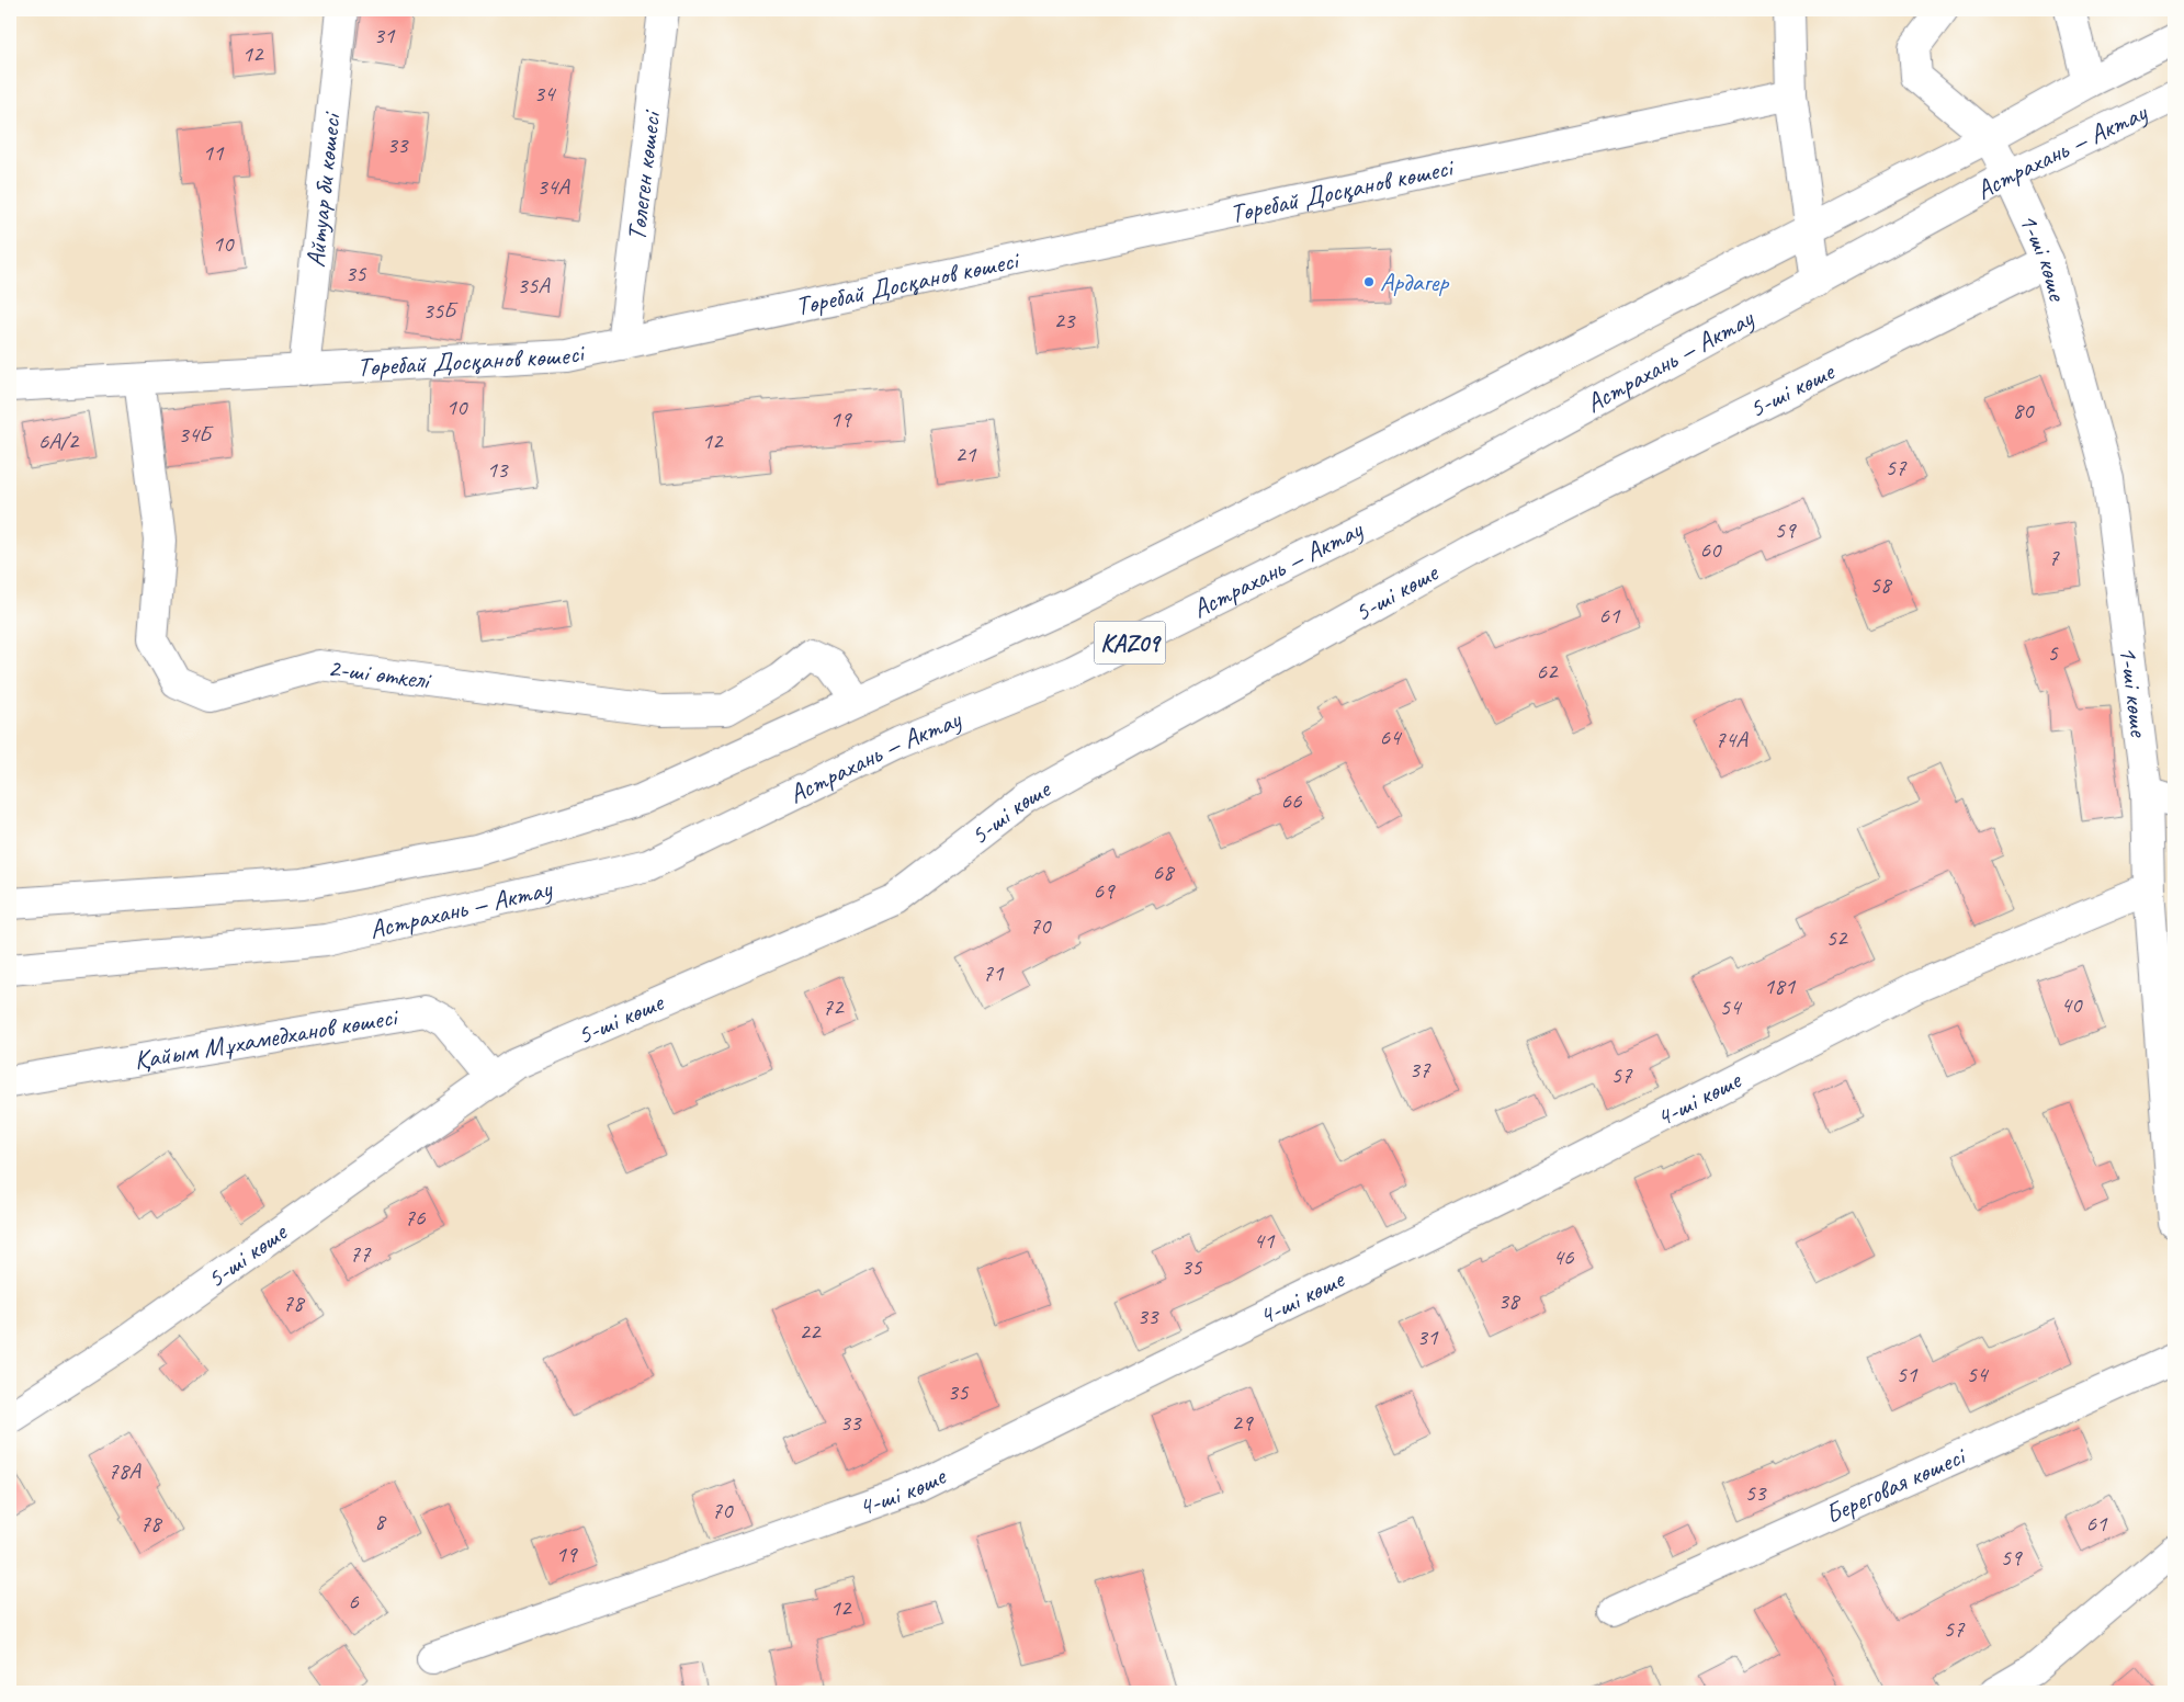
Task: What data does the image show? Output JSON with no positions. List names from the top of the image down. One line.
{"streets":{"main road":["Астрахань — Актау","Төлеген көшесі","Айтуар би көшесі","Төребай Досқанов көшесі","1-ші көше","5-шi көше","KAZ09","2-ші өткелі","Қайым Мұхамедханов көшесi","4-шi көше","Береговая көшесі"]},"crossings":[["Астрахань — Актау","1-ші көше"],["Астрахань — Актау","2-ші өткелі"],["Төлеген көшесі","Төребай Досқанов көшесі"],["Айтуар би көшесі","Төребай Досқанов көшесі"],["Төребай Досқанов көшесі","2-ші өткелі"],["1-ші көше","5-шi көше"],["1-ші көше","4-шi көше"],["5-шi көше","Қайым Мұхамедханов көшесi"]],"places":["Ардагер"],"house_numbers":["31","12","34","33","11","34А","10","35","35А","35Б","23","10","80","19","34Б","6А/2","12","21","57","13","59","60","7","58","61","5","62","64","74А","66","68","69","70","52","71","181","40","72","54","37","57","76","41","77","46","35","38","78","33","22","31","51","54","35","33","29","78А","53","70","8","78","61","19","59","6","12","57"]}
